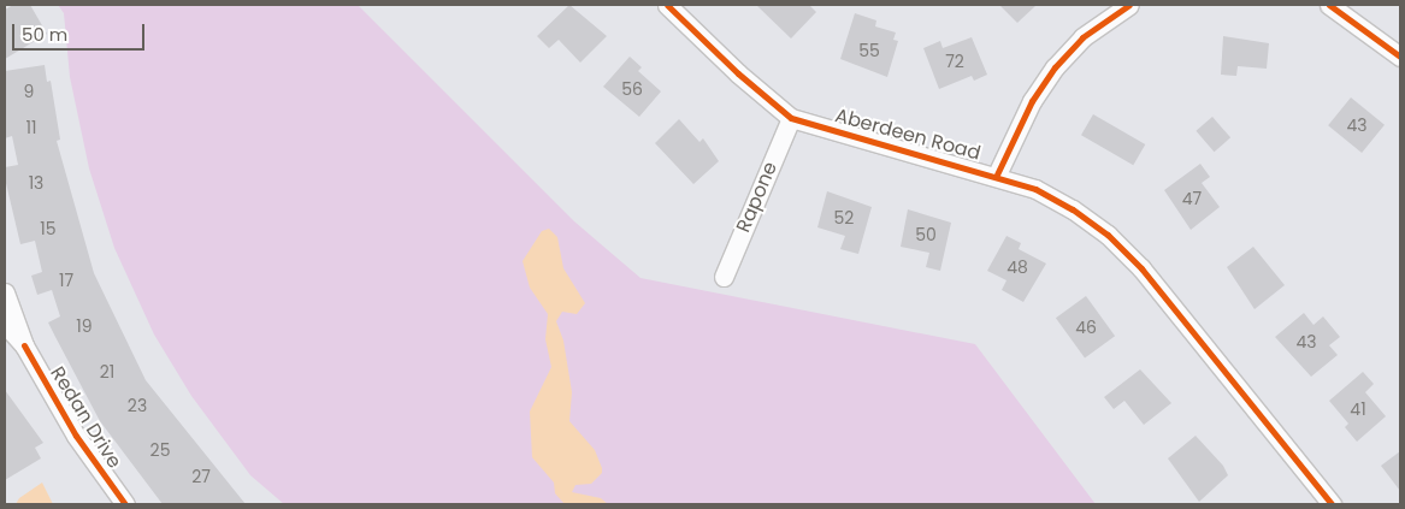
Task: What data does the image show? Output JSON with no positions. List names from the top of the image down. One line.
{"streets":{"street":["Aberdeen Road","Rapone","Redan Drive"]},"crossings":[["Aberdeen Road","Rapone"]],"house_numbers":["55","72","56","9","43","11","13","47","52","15","50","48","17","19","46","43","21","23","41","25","27"],"scale_bar":"50 m"}
